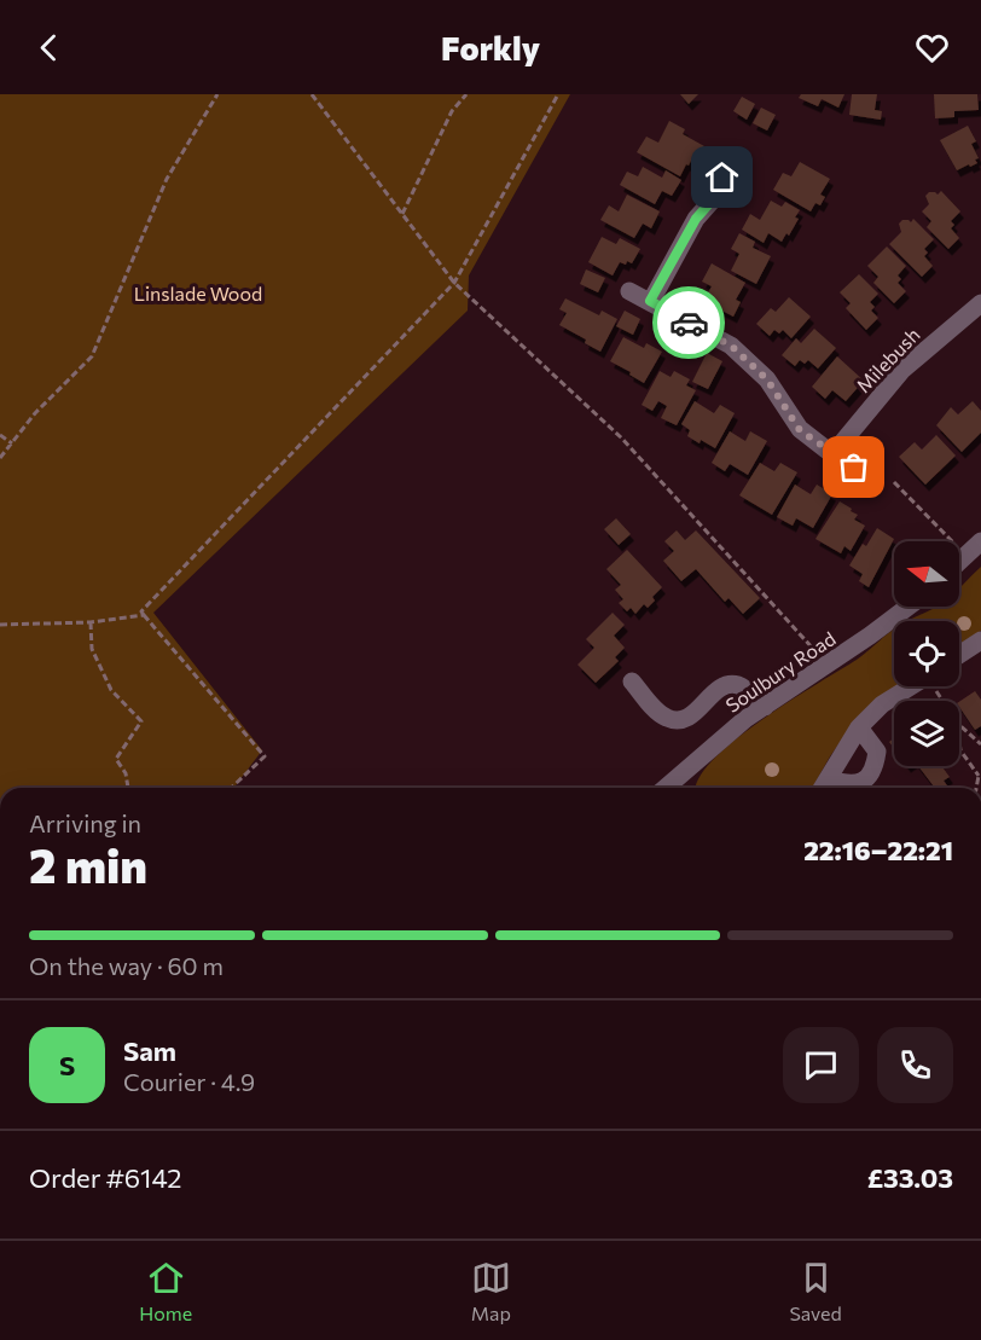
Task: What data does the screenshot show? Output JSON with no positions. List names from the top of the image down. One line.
{"streets":{"street":["Milebush","Soulbury Road"]},"parks":["Linslade Wood"],"north":"left","page":{"header":"Forkly","heading":["2 min","Arriving in","22:16–22:21"],"panel":["Sam","Courier · 4.9","Order #6142","£33.03"],"bar":"On the way · 60 m","round":"S","tabs":["Home","Map","Saved"]}}
